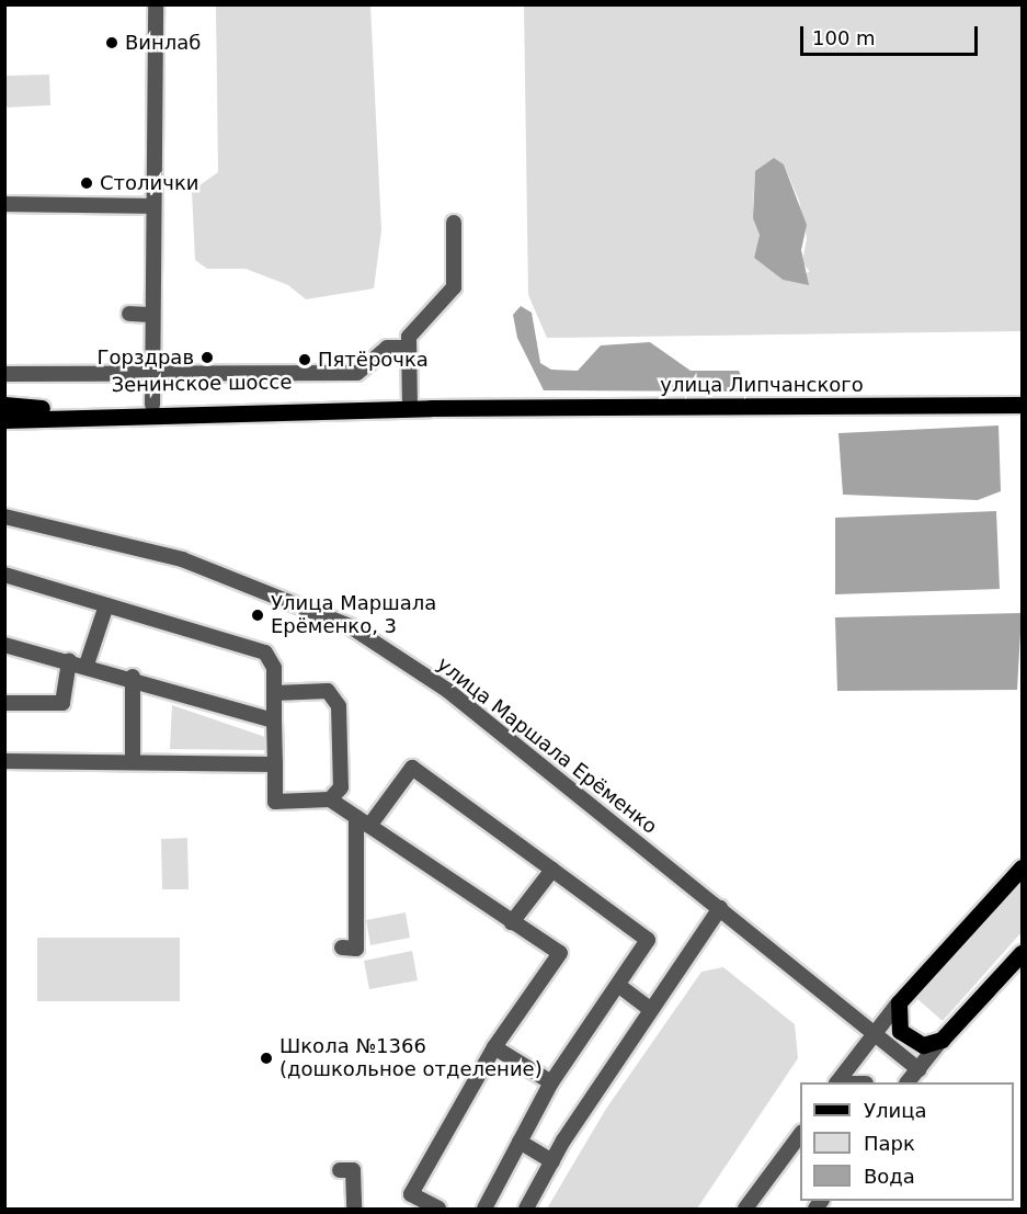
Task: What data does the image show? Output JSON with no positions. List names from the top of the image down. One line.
{"streets":{"main road":["Зенинское шоссе","улица Липчанского"],"street":["улица Маршала Ерёменко"]},"crossings":[["Зенинское шоссе","улица Липчанского"]],"places":["Винлаб","Столички","Горздрав","Пятёрочка","Улица Маршала Ерёменко, 3","Школа №1366 (дошкольное отделение)"],"legend":["Улица","Парк","Вода"],"scale_bar":"100 m"}
